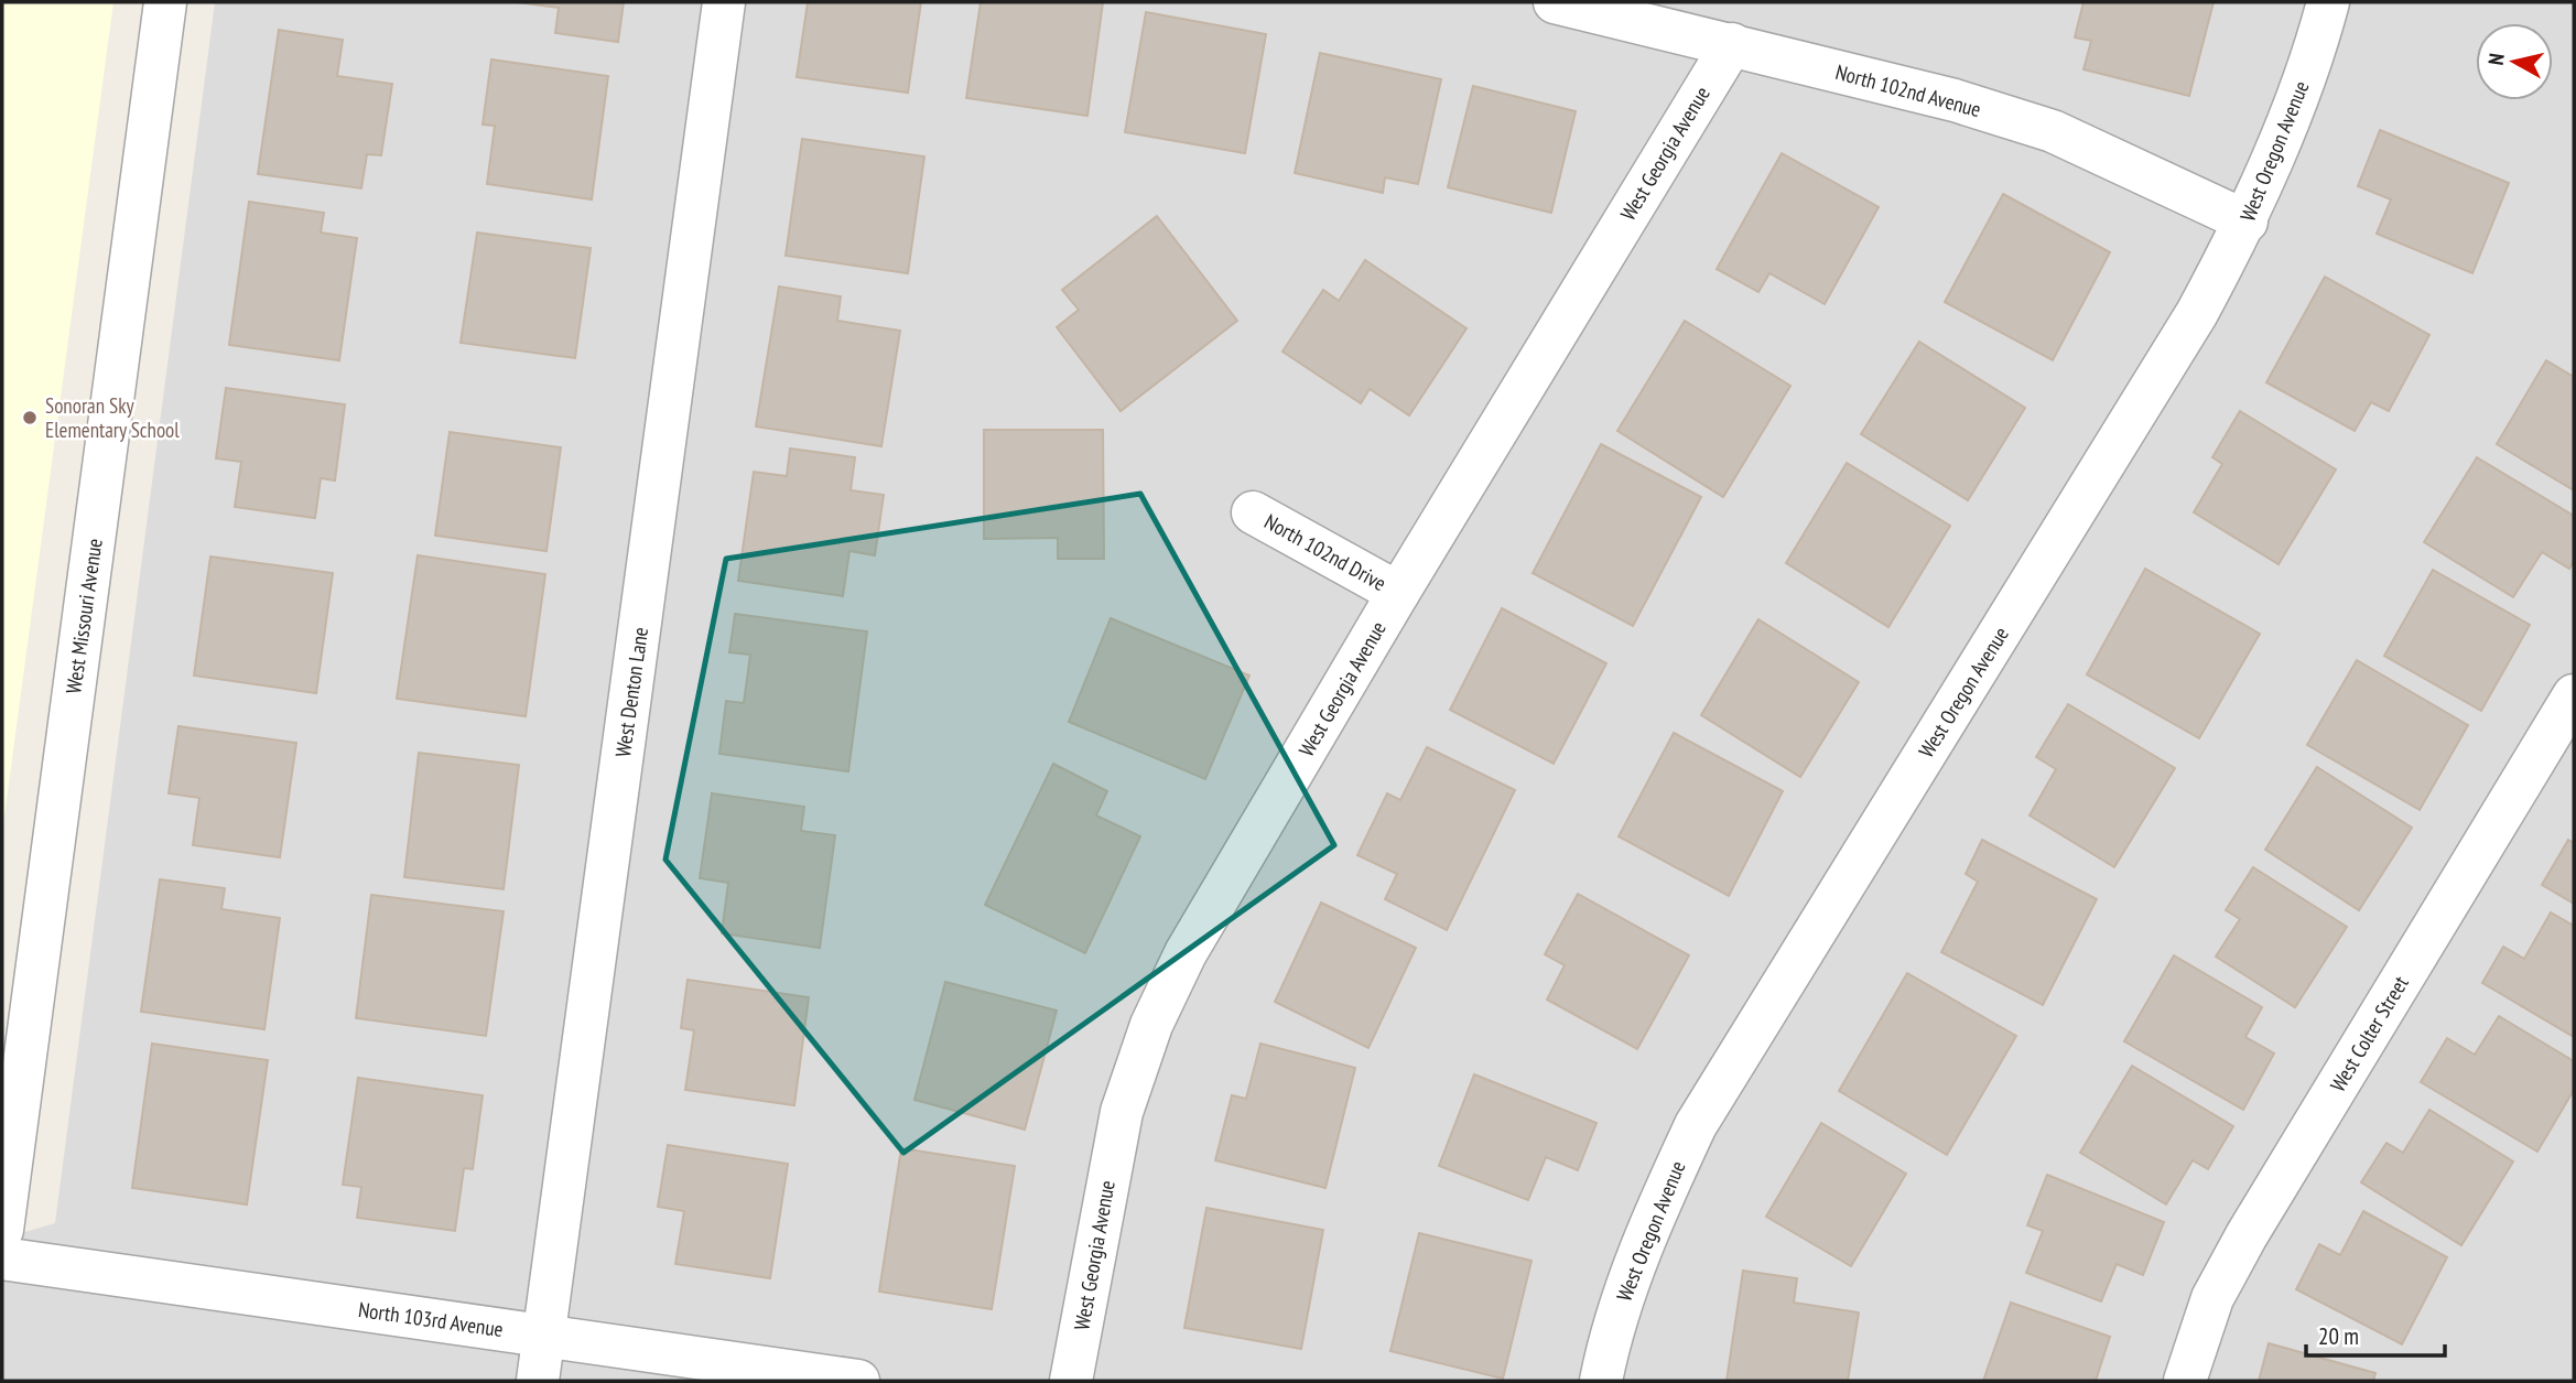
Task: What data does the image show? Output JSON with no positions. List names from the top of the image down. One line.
{"streets":{"street":["North 102nd Avenue","West Oregon Avenue","West Georgia Avenue","North 102nd Drive","West Missouri Avenue","West Denton Lane","West Colter Street","North 103rd Avenue"]},"crossings":[["North 102nd Avenue","West Oregon Avenue"],["North 102nd Avenue","West Georgia Avenue"],["West Georgia Avenue","North 102nd Drive"],["West Denton Lane","North 103rd Avenue"]],"places":["Sonoran Sky Elementary School"],"scale_bar":"20 m","north":"left"}
